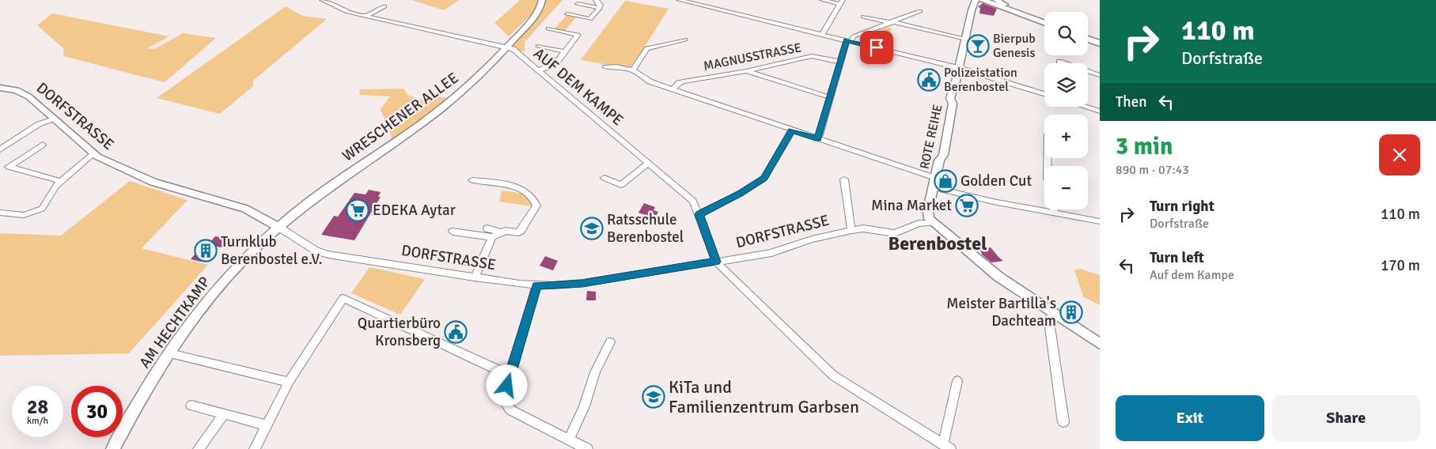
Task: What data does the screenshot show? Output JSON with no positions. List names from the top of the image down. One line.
{"streets":{"street":["MAGNUSSTRASSE","AUF DEM KAMPE","DORFSTRASSE","WRESCHENER ALLEE","ROTE REIHE","AM HECHTKAMP"]},"crossings":[["AUF DEM KAMPE","DORFSTRASSE"],["AUF DEM KAMPE","WRESCHENER ALLEE"],["DORFSTRASSE","WRESCHENER ALLEE"],["DORFSTRASSE","ROTE REIHE"],["DORFSTRASSE","AM HECHTKAMP"],["WRESCHENER ALLEE","AM HECHTKAMP"]],"districts":["Berenbostel"],"places":{"bar":["Bierpub Genesis"],"public building":["Polizeistation Berenbostel","Quartierbüro Kronsberg"],"shop":["Golden Cut"],"supermarket":["Mina Market","EDEKA Aytar"],"school or university":["Ratsschule Berenbostel","KiTa und Familienzentrum Garbsen"],"building":["Turnklub Berenbostel e.V.","Meister Bartilla's Dachteam"]},"page":{"turn":["110 m","Dorfstraße"],"map_buttons":["+","−"],"then":"Then","heading":["3 min","890 m · 07:43"],"list":[{"name":"Turn right","note":"Dorfstraße","value":"110 m"},{"name":"Turn left","note":"Auf dem Kampe","value":"170 m"}],"speed":"28 km/h","limit":"30","buttons":["Exit","Share"]}}
